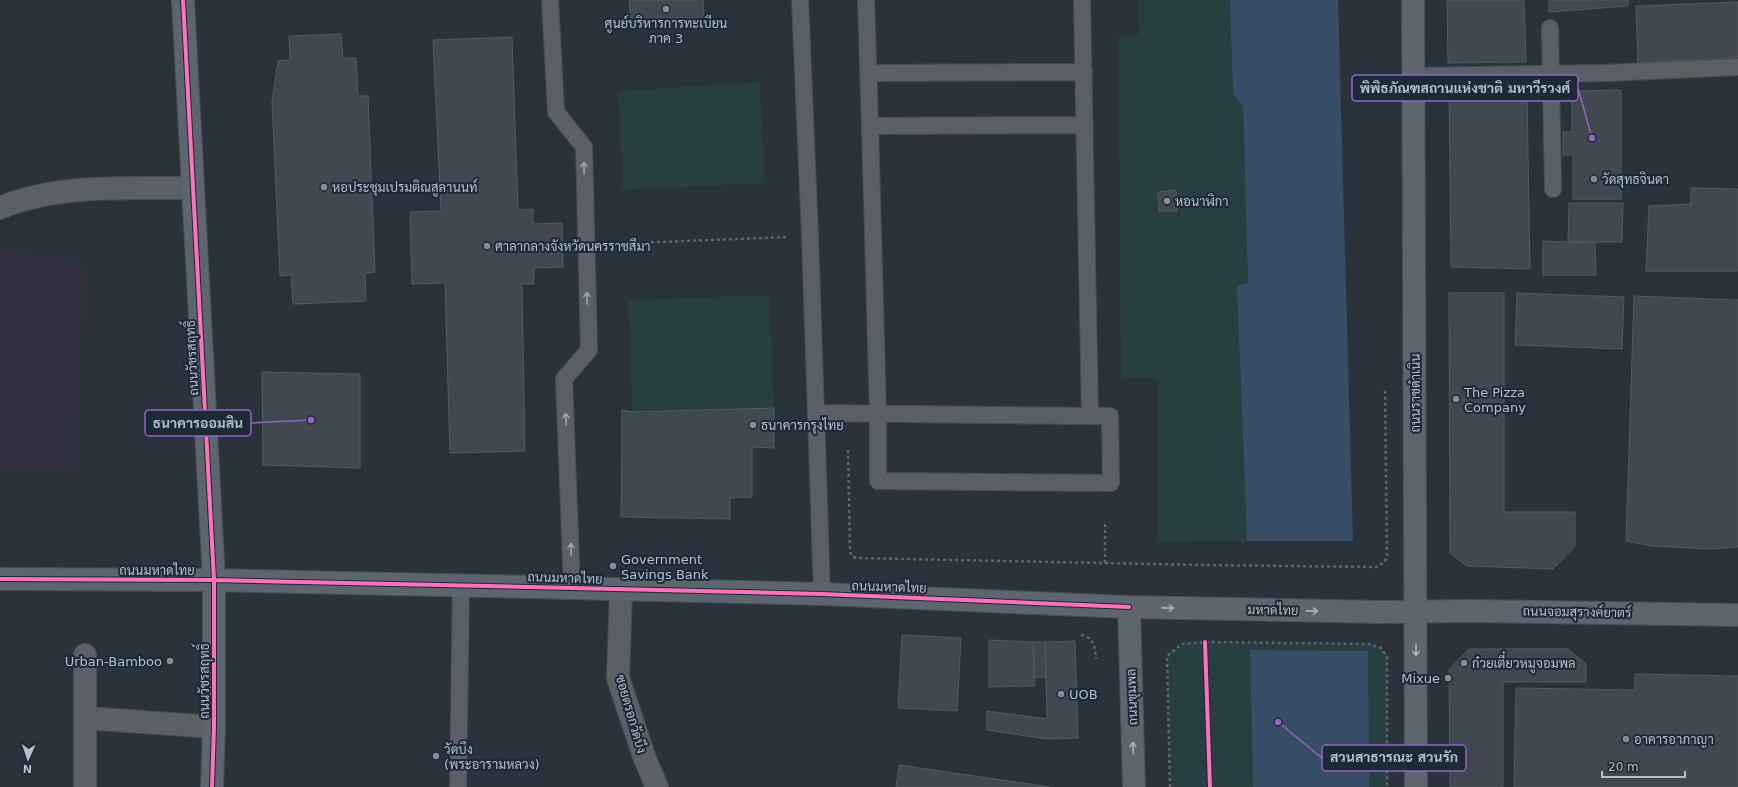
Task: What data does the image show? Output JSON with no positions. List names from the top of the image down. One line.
{"streets":{"street":["ถนนวัชรสฤทธิ์","ถนนราชดำเนิน","ถนนมหาดไทย","มหาดไทย","ถนนจอมสุรางค์ยาตร์","ถนนชุมพล","ซอยตรอกวัดบึง"]},"crossings":[["ถนนวัชรสฤทธิ์","ถนนมหาดไทย"],["ถนนราชดำเนิน","มหาดไทย"],["ถนนราชดำเนิน","ถนนจอมสุรางค์ยาตร์"],["ถนนมหาดไทย","มหาดไทย"],["ถนนมหาดไทย","ถนนชุมพล"],["ถนนมหาดไทย","ซอยตรอกวัดบึง"],["มหาดไทย","ถนนจอมสุรางค์ยาตร์"],["มหาดไทย","ถนนชุมพล"]],"one_way":["มหาดไทย","ถนนชุมพล"],"places":["ศูนย์บริหารการทะเบียน ภาค 3","พิพิธภัณฑสถานแห่งชาติ มหาวีรวงศ์","วัดสุทธจินดา","หอประชุมเปรมติณสูลานนท์","หอนาฬิกา","ศาลากลางจังหวัดนครราชสีมา","The Pizza Company","ธนาคารออมสิน","ธนาคารกรุงไทย","Government Savings Bank","Urban-Bamboo","ก๋วยเตี๋ยวหมูจอมพล","Mixue","UOB","สวนสาธารณะ สวนรัก","อาคารอาภาญา","วัดบึง (พระอารามหลวง)"],"scale_bar":"20 m","north":"bottom"}
